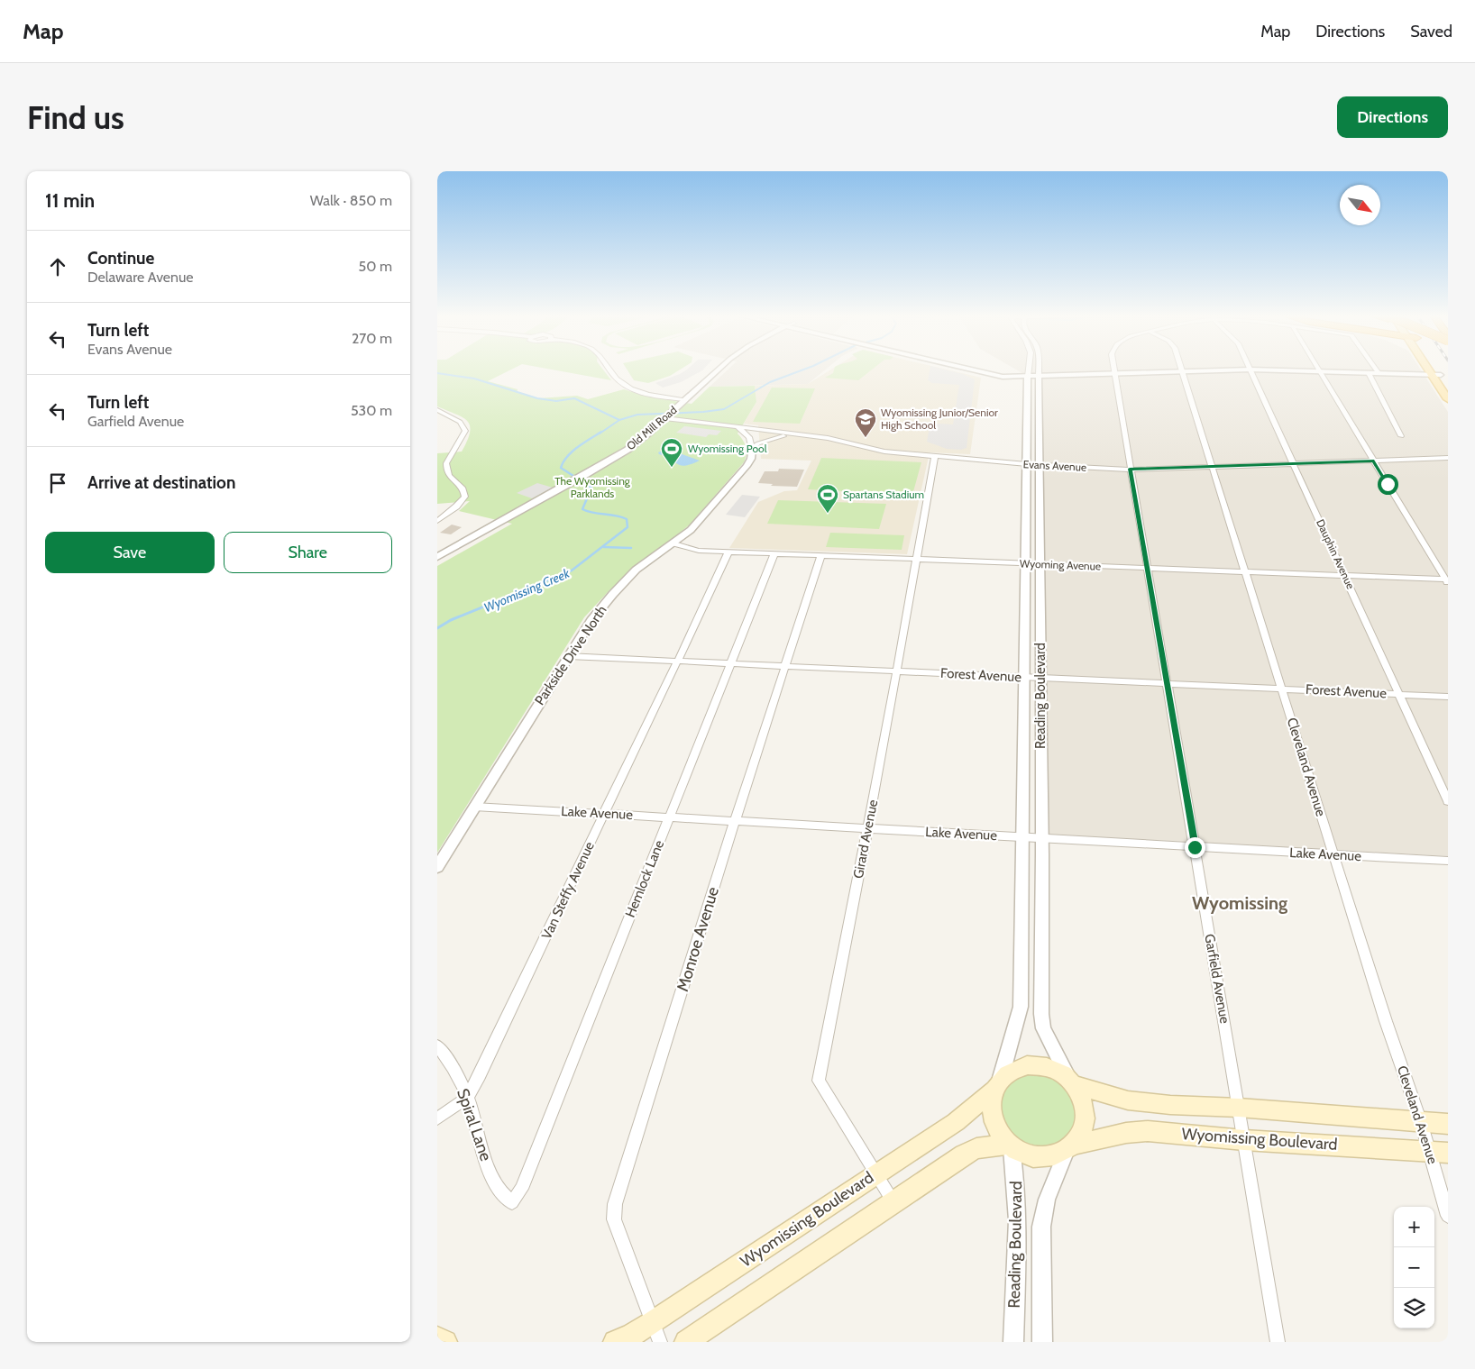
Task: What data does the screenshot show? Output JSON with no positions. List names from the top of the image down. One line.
{"streets":{"main road":["Wyomissing Boulevard"],"street":["Old Mill Road","Evans Avenue","Dauphin Avenue","Wyoming Avenue","Parkside Drive North","Forest Avenue","Reading Boulevard","Cleveland Avenue","Lake Avenue","Girard Avenue","Hemlock Lane","Van Steffy Avenue","Monroe Avenue","Garfield Avenue","Spiral Lane"]},"crossings":[["Old Mill Road","Evans Avenue"],["Evans Avenue","Dauphin Avenue"],["Evans Avenue","Reading Boulevard"],["Evans Avenue","Cleveland Avenue"],["Evans Avenue","Girard Avenue"],["Evans Avenue","Garfield Avenue"],["Dauphin Avenue","Wyoming Avenue"],["Dauphin Avenue","Forest Avenue"],["Wyoming Avenue","Parkside Drive North"],["Wyoming Avenue","Reading Boulevard"],["Wyoming Avenue","Cleveland Avenue"],["Wyoming Avenue","Girard Avenue"],["Wyoming Avenue","Hemlock Lane"],["Wyoming Avenue","Van Steffy Avenue"],["Wyoming Avenue","Monroe Avenue"],["Wyoming Avenue","Garfield Avenue"],["Parkside Drive North","Forest Avenue"],["Parkside Drive North","Lake Avenue"],["Forest Avenue","Reading Boulevard"],["Forest Avenue","Cleveland Avenue"],["Forest Avenue","Girard Avenue"],["Forest Avenue","Hemlock Lane"],["Forest Avenue","Van Steffy Avenue"],["Forest Avenue","Monroe Avenue"],["Forest Avenue","Garfield Avenue"],["Reading Boulevard","Lake Avenue"],["Reading Boulevard","Wyomissing Boulevard"],["Cleveland Avenue","Lake Avenue"],["Cleveland Avenue","Wyomissing Boulevard"],["Lake Avenue","Girard Avenue"],["Lake Avenue","Hemlock Lane"],["Lake Avenue","Van Steffy Avenue"],["Lake Avenue","Monroe Avenue"],["Lake Avenue","Garfield Avenue"],["Girard Avenue","Wyomissing Boulevard"],["Hemlock Lane","Spiral Lane"],["Van Steffy Avenue","Spiral Lane"],["Monroe Avenue","Wyomissing Boulevard"],["Garfield Avenue","Wyomissing Boulevard"]],"districts":["Wyomissing"],"water":["Wyomissing Creek"],"parks":["The Wyomissing Parklands"],"places":{"school or university":["Wyomissing Junior/Senior High School"],"sports":["Wyomissing Pool","Spartans Stadium"]},"north":"bottom right","page":{"header":"Map","nav":["Map","Directions","Saved"],"buttons":["Directions",["Save","Share"]],"title":"Find us","heading":["11 min","Walk · 850 m"],"list":[["Continue","Delaware Avenue","50 m"],["Turn left","Evans Avenue","270 m"],["Turn left","Garfield Avenue","530 m"],"Arrive at destination"],"map_buttons":["+","−"]}}
